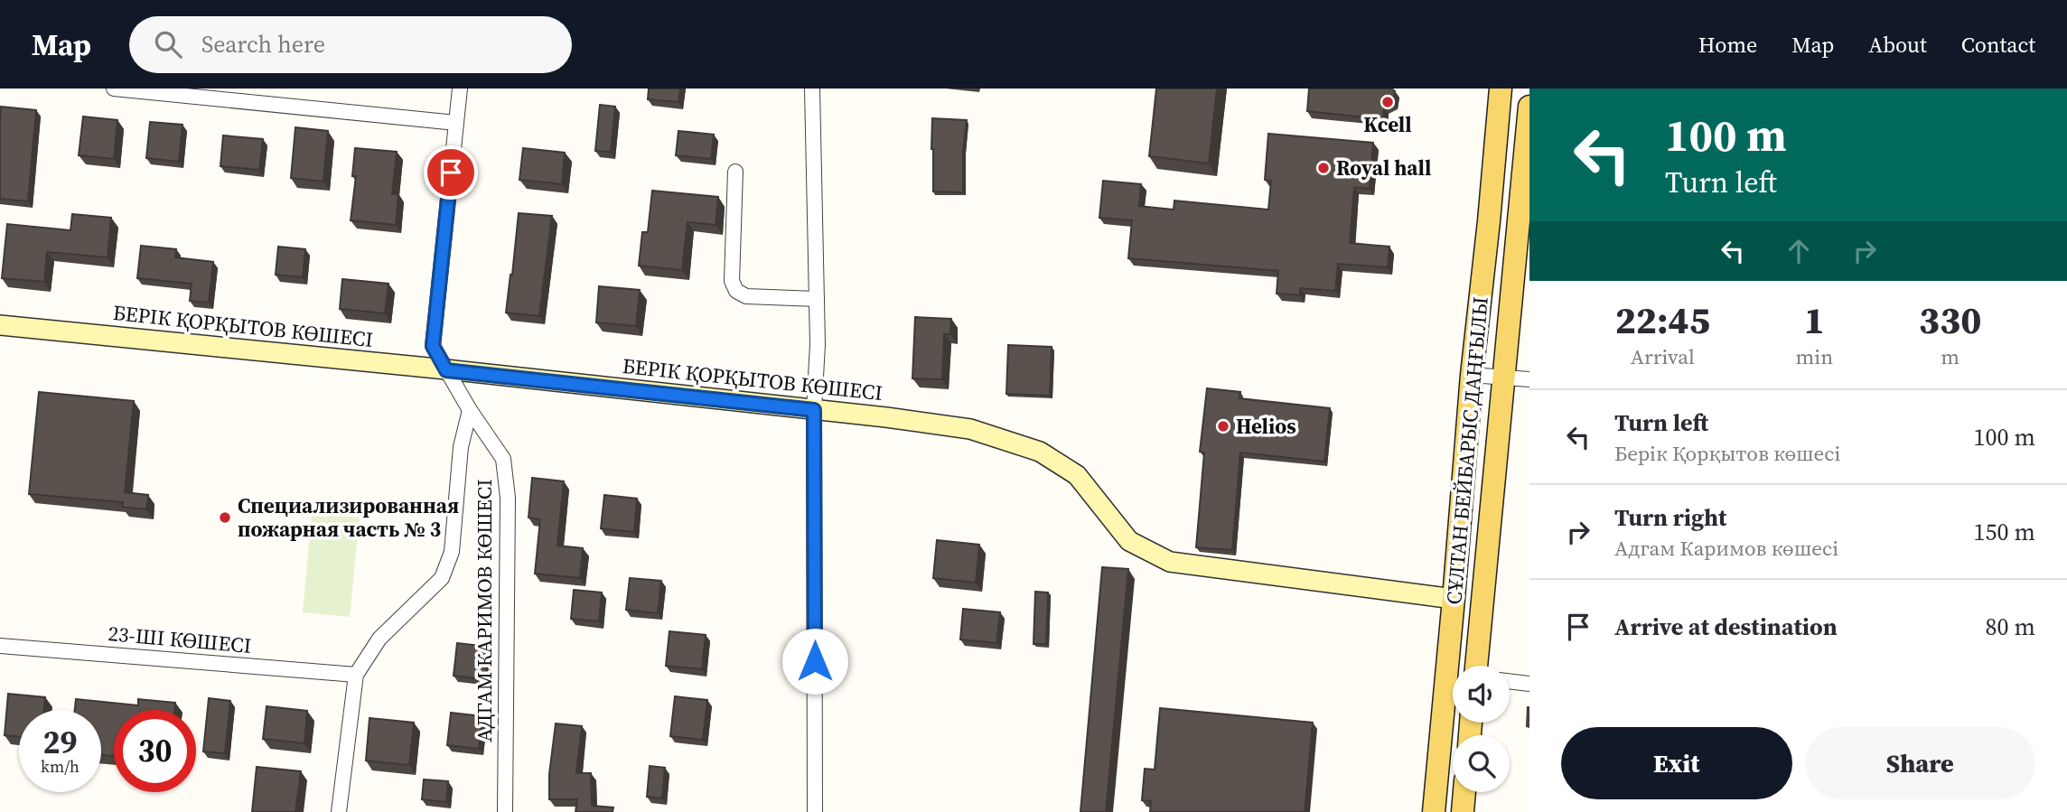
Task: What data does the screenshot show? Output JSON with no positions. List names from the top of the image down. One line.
{"streets":{"main road":["СҰЛТАН БЕЙБАРЫС ДАҢҒЫЛЫ"],"street":["БЕРІК ҚОРҚЫТОВ КӨШЕСІ","АДГАМ КАРИМОВ КӨШЕСІ","23-ШI КӨШЕСI"]},"crossings":[["БЕРІК ҚОРҚЫТОВ КӨШЕСІ","СҰЛТАН БЕЙБАРЫС ДАҢҒЫЛЫ"],["БЕРІК ҚОРҚЫТОВ КӨШЕСІ","АДГАМ КАРИМОВ КӨШЕСІ"]],"places":["Kcell","Royal hall","Helios","Специализированная пожарная часть № 3"],"page":{"header":"Map","search":"Search here","nav":["Home","Map","About","Contact"],"turn":["100 m","Turn left"],"eta":["22:45","Arrival","1","min","330","m"],"list":[{"name":"Turn left","note":"Берік Қорқытов көшесі","value":"100 m"},{"name":"Turn right","note":"Адгам Каримов көшесі","value":"150 m"},{"name":"Arrive at destination","value":"80 m"}],"speed":"29 km/h","limit":"30","buttons":["Exit","Share"]}}
